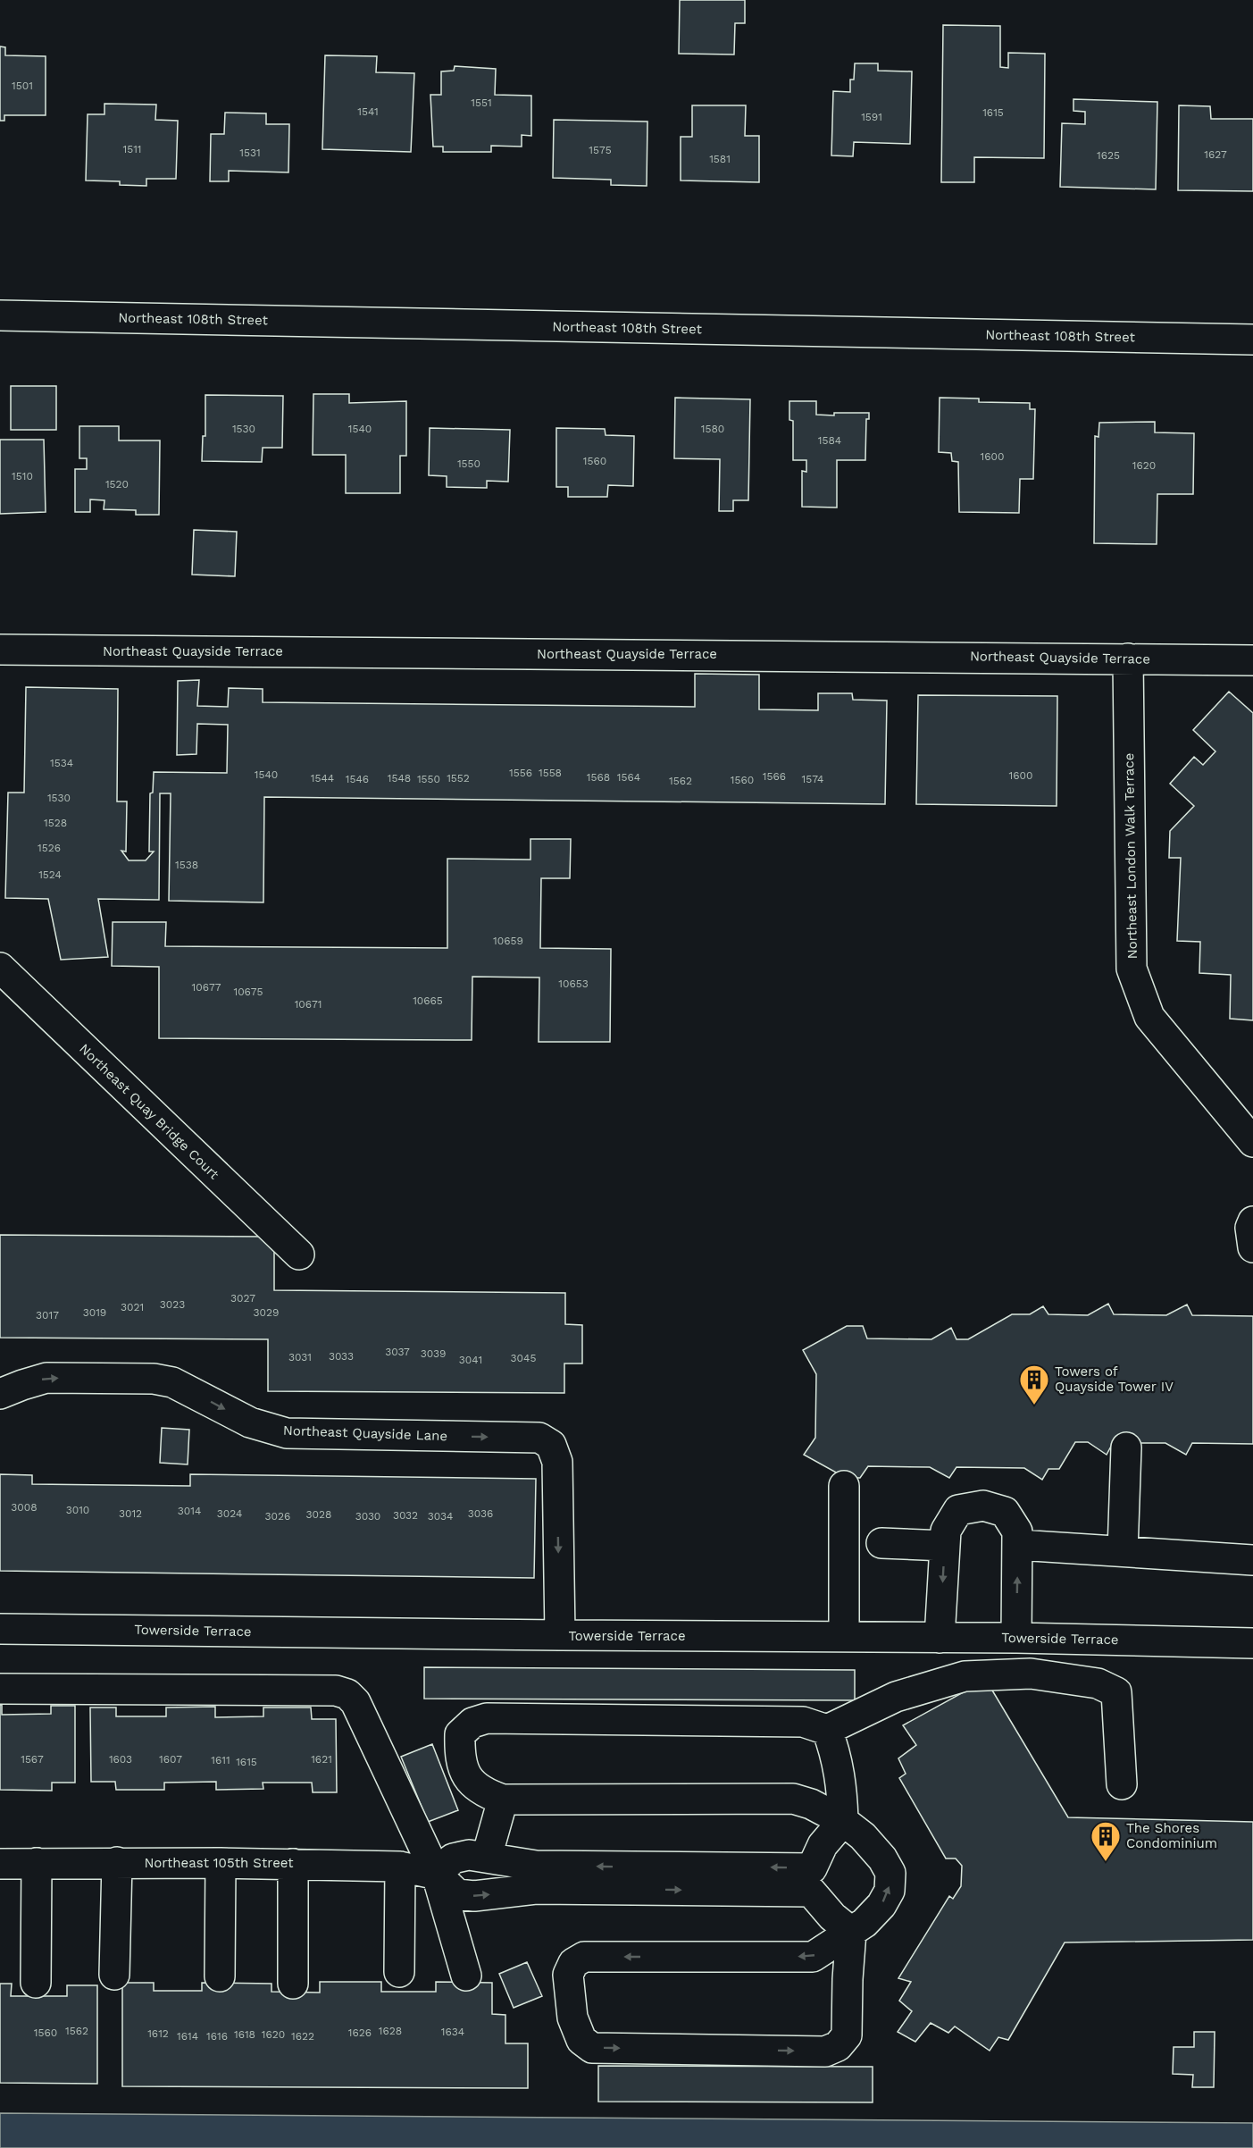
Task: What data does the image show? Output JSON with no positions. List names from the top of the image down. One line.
{"streets":{"street":["Northeast 108th Street","Northeast Quayside Terrace","Northeast London Walk Terrace","Northeast Quay Bridge Court","Northeast Quayside Lane","Towerside Terrace","Northeast 105th Street"]},"crossings":[["Northeast Quayside Terrace","Northeast London Walk Terrace"],["Northeast Quayside Lane","Towerside Terrace"]],"one_way":["Northeast Quayside Lane"],"places":{"building":["Towers of Quayside Tower IV","The Shores Condominium"]},"house_numbers":["1501","1551","1541","1615","1591","1511","1575","1531","1627","1625","1581","1530","1540","1580","1584","1600","1560","1550","1620","1510","1520","1534","1556","1558","1540","1600","1566","1568","1564","1544","1548","1552","1546","1550","1574","1560","1562","1530","1528","1526","1538","1524","10659","10653","10677","10675","10665","10671","3027","3023","3021","3019","3029","3017","3037","3039","3033","3031","3045","3041","3008","3010","3014","3012","3024","3036","3028","3032","3026","3030","3034","1567","1603","1607","1621","1611","1615","1562","1628","1634","1560","1626","1612","1618","1620","1614","1616","1622"]}
